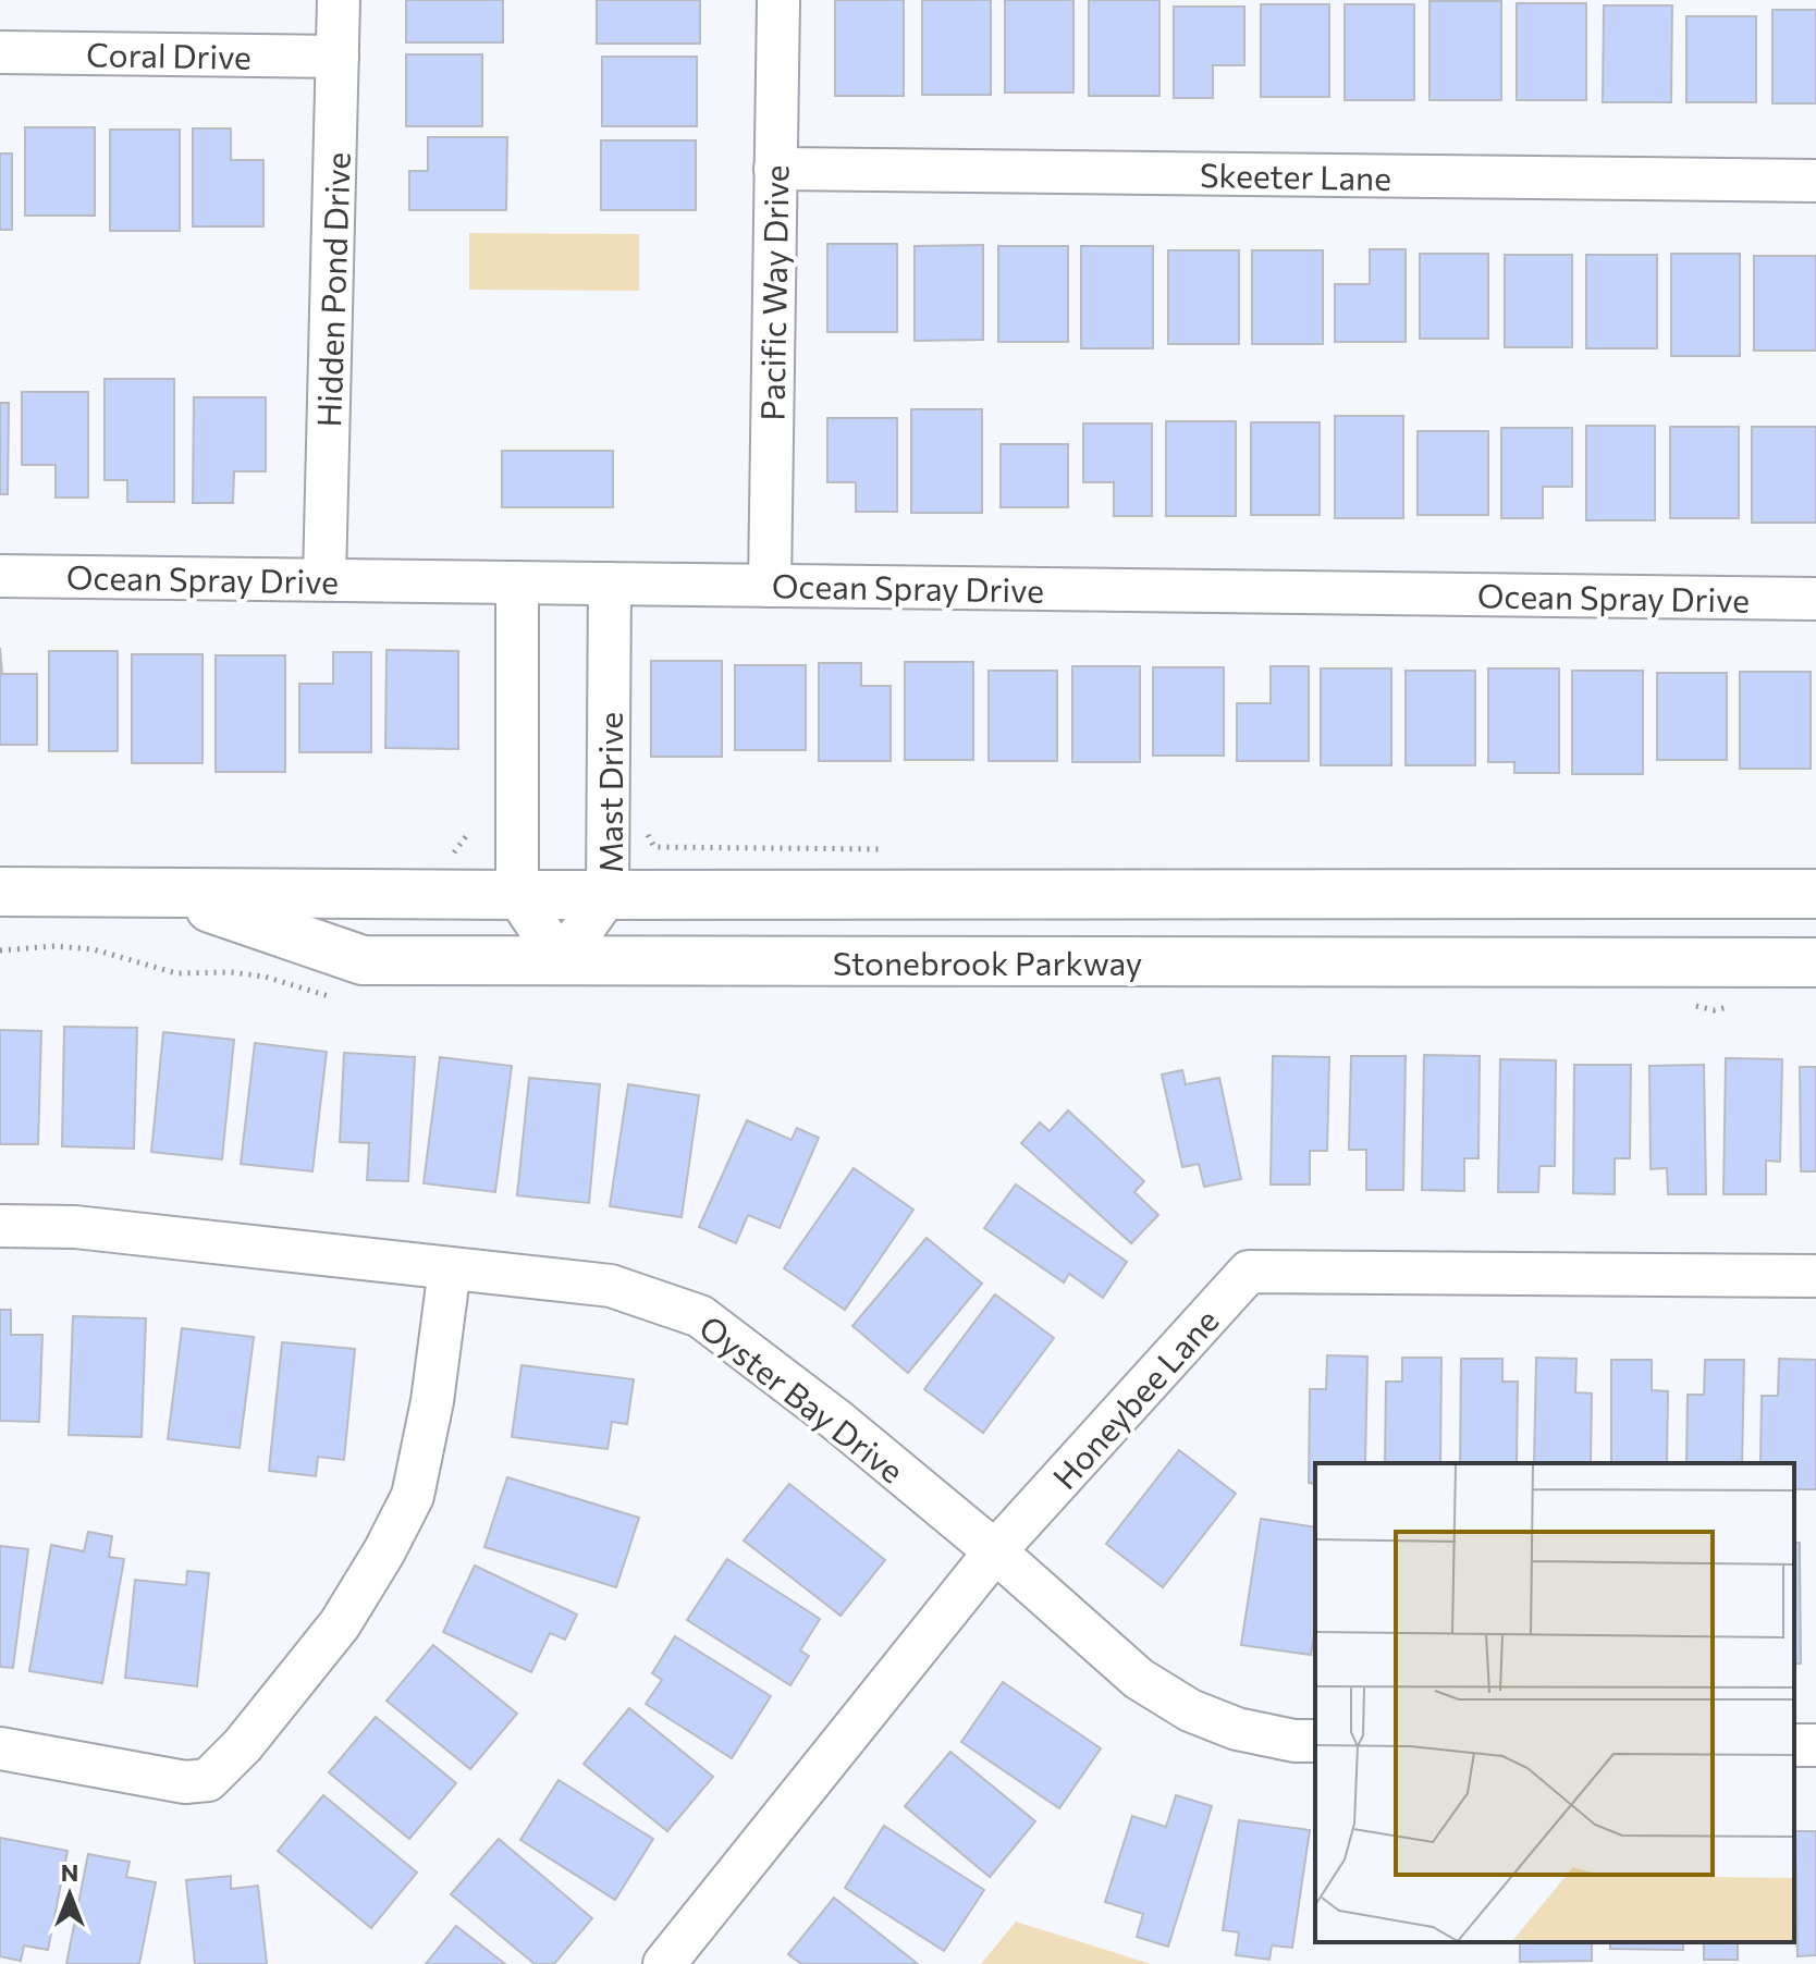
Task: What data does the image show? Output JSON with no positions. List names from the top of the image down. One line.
{"streets":{"street":["Coral Drive","Skeeter Lane","Hidden Pond Drive","Pacific Way Drive","Ocean Spray Drive","Mast Drive","Stonebrook Parkway","Oyster Bay Drive","Honeybee Lane"]},"crossings":[["Coral Drive","Hidden Pond Drive"],["Skeeter Lane","Pacific Way Drive"],["Hidden Pond Drive","Ocean Spray Drive"],["Pacific Way Drive","Ocean Spray Drive"],["Ocean Spray Drive","Mast Drive"],["Mast Drive","Stonebrook Parkway"],["Oyster Bay Drive","Honeybee Lane"]],"north":"top"}
